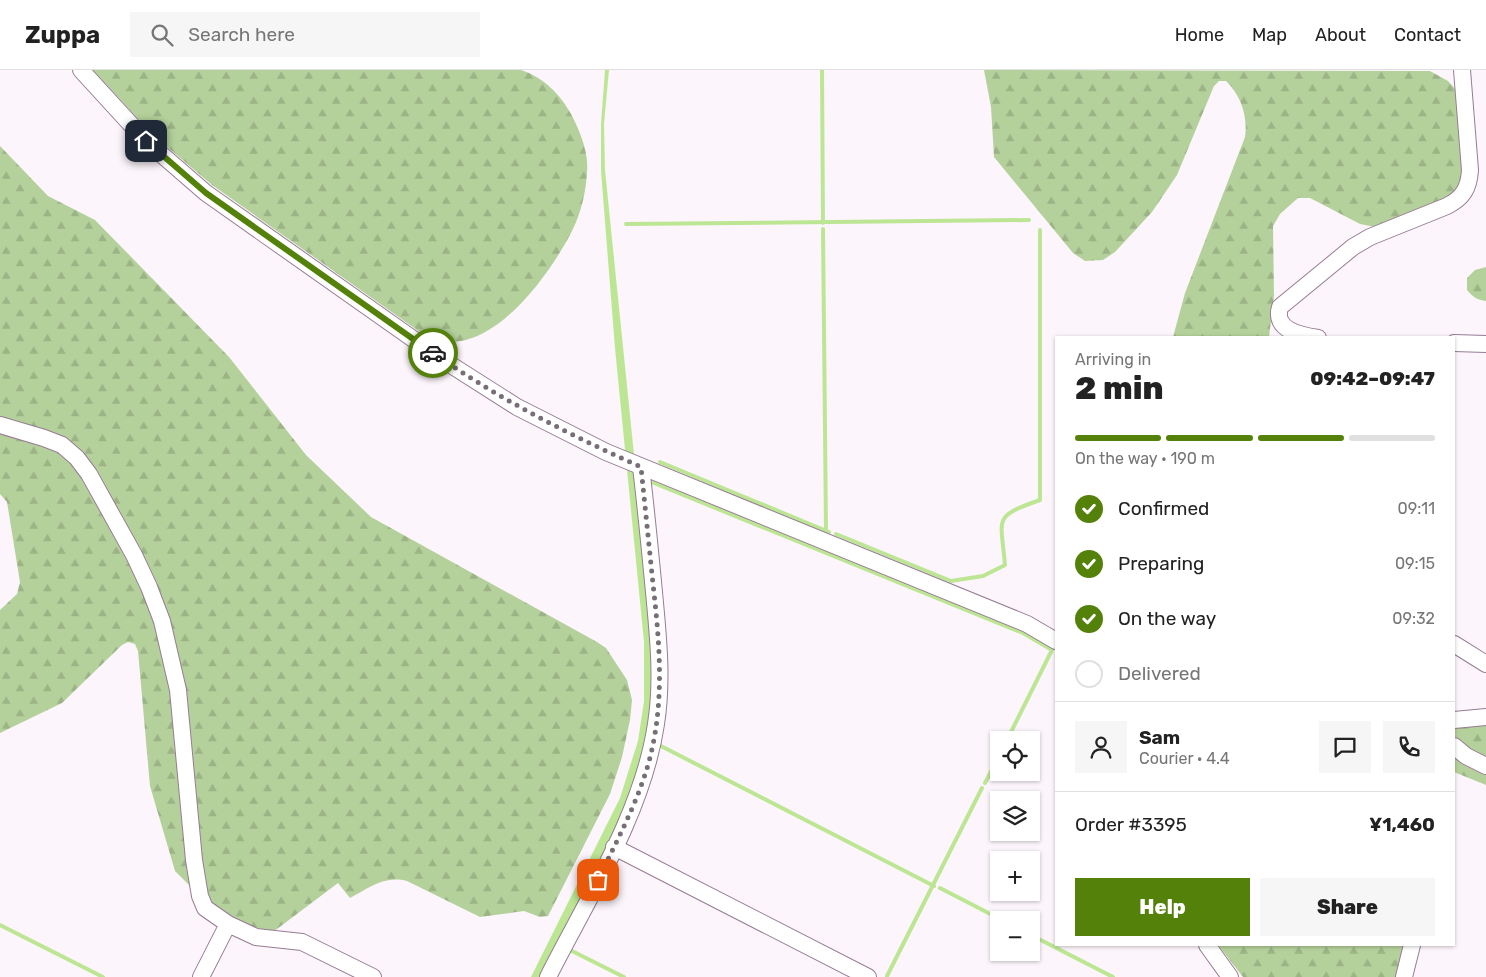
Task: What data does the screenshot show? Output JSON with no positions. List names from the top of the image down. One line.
{"page":{"header":"Zuppa","search":"Search here","nav":["Home","Map","About","Contact"],"heading":["2 min","Arriving in","09:42–09:47"],"panel":["Sam","Courier · 4.4","Order #3395","¥1,460"],"bar":"On the way · 190 m","list":[["Confirmed","09:11"],["Preparing","09:15"],["On the way","09:32"],"Delivered"],"map_buttons":["+","−"],"buttons":["Help","Share"]}}
